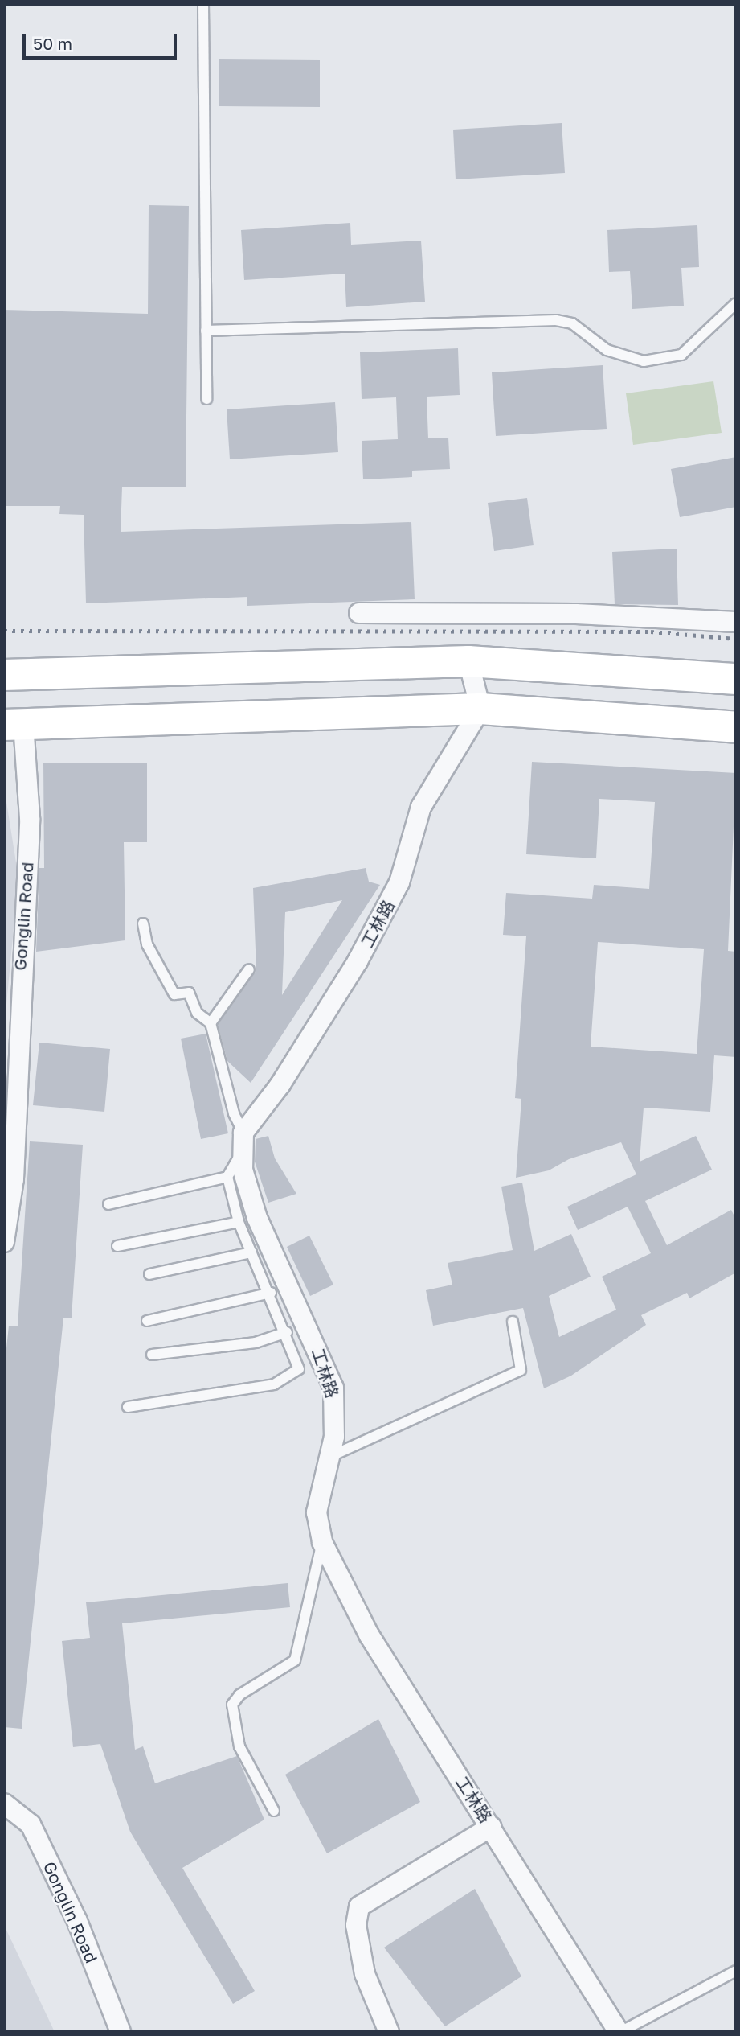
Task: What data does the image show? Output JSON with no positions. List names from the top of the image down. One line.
{"streets":{"street":["Gonglin Road","工林路"]},"scale_bar":"50 m"}
